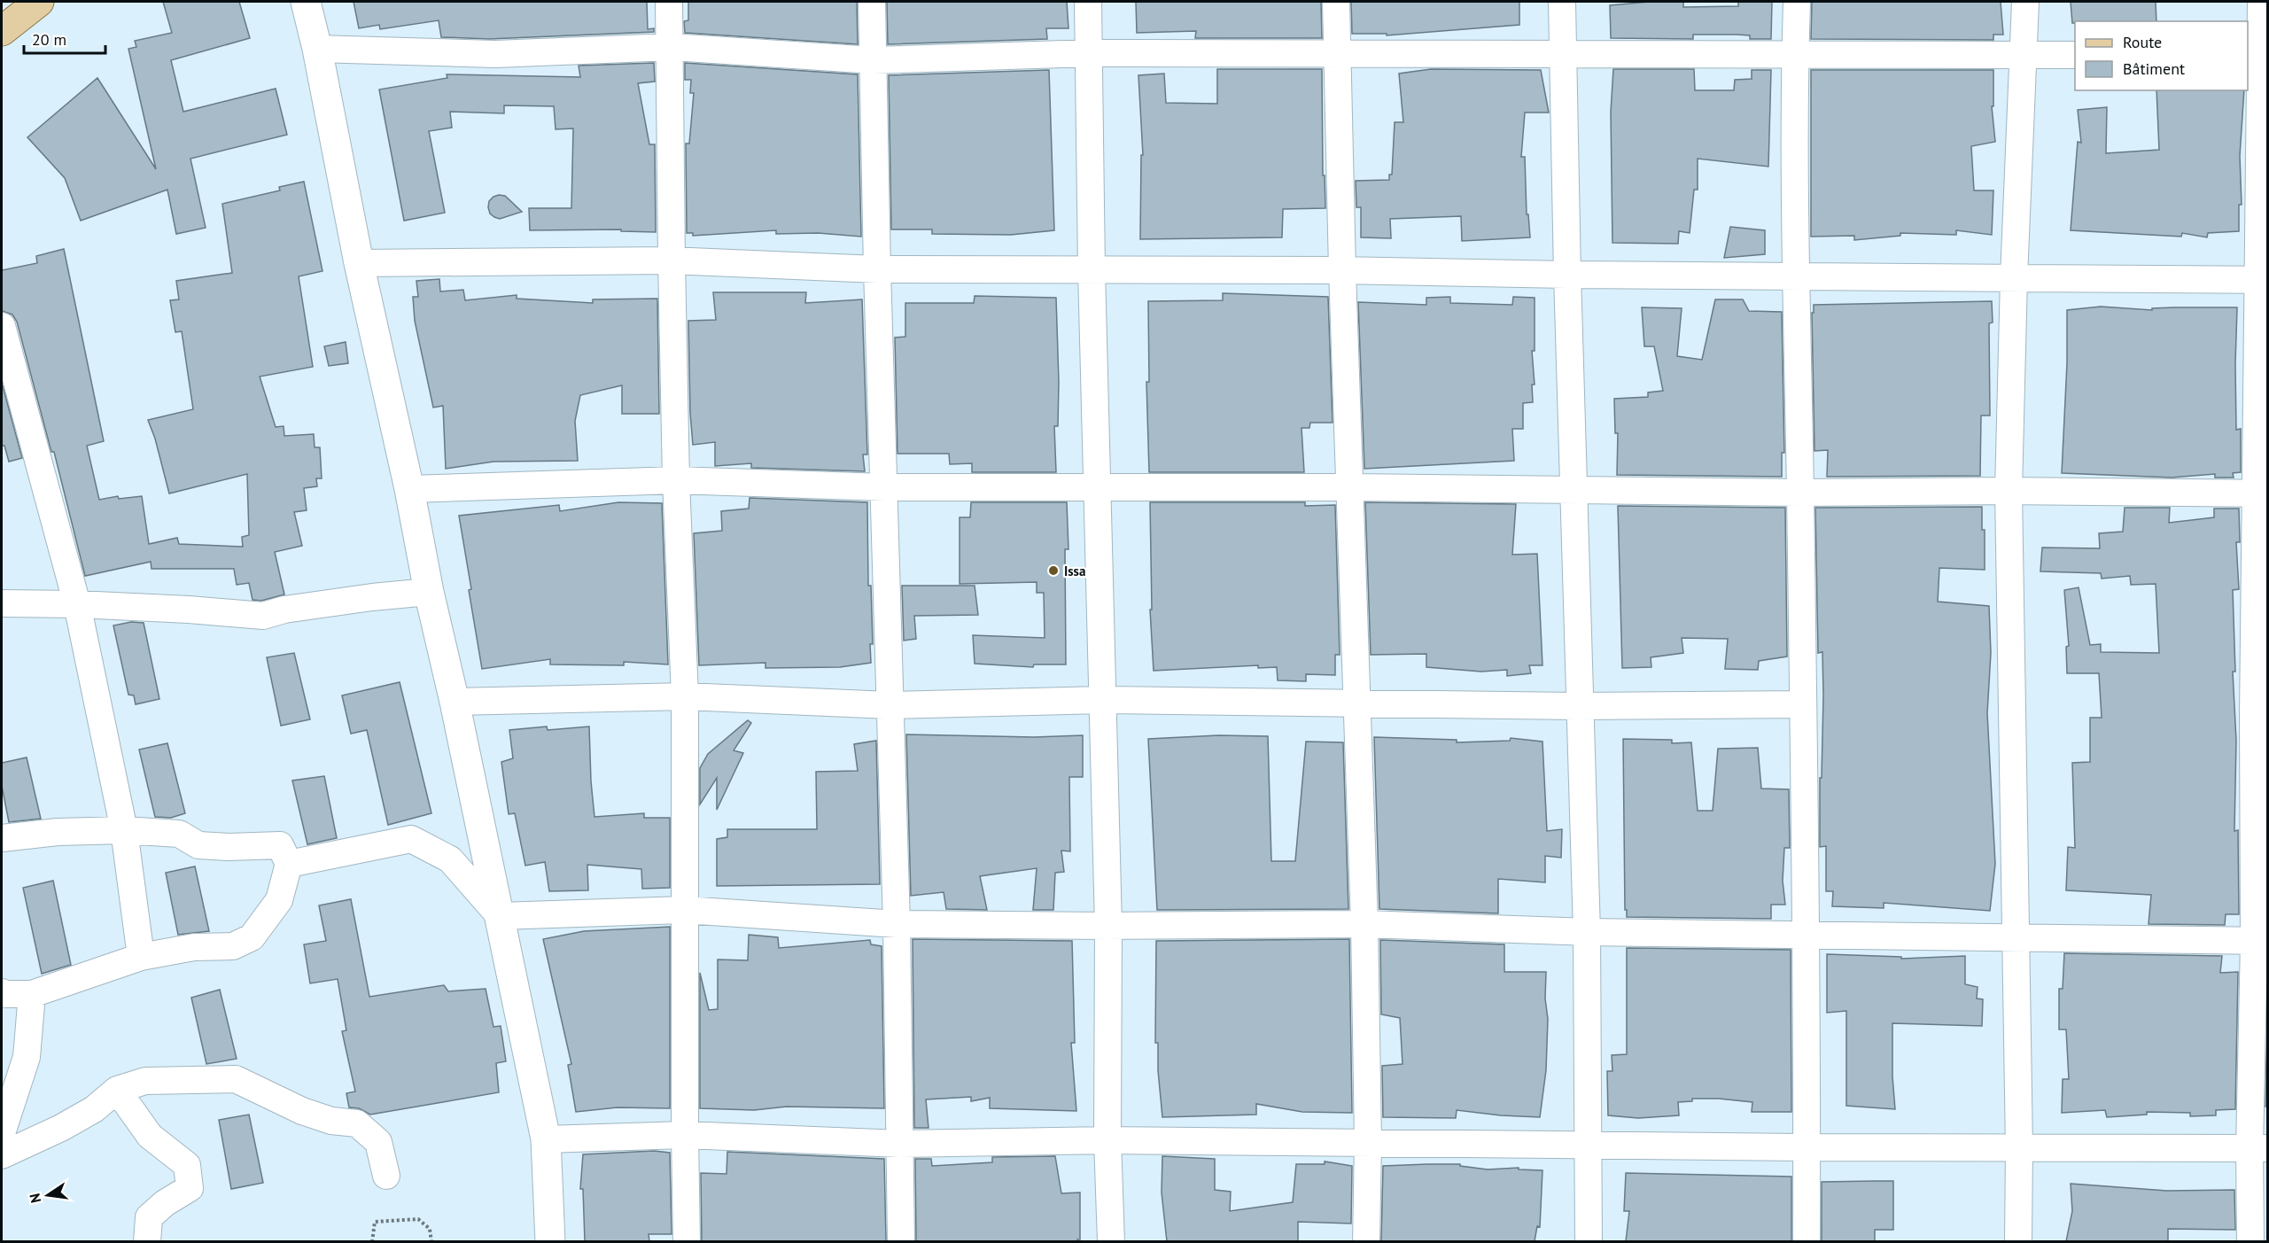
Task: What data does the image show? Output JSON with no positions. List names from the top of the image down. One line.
{"places":["Issa"],"legend":["Route","Bâtiment"],"scale_bar":"20 m","north":"left"}
